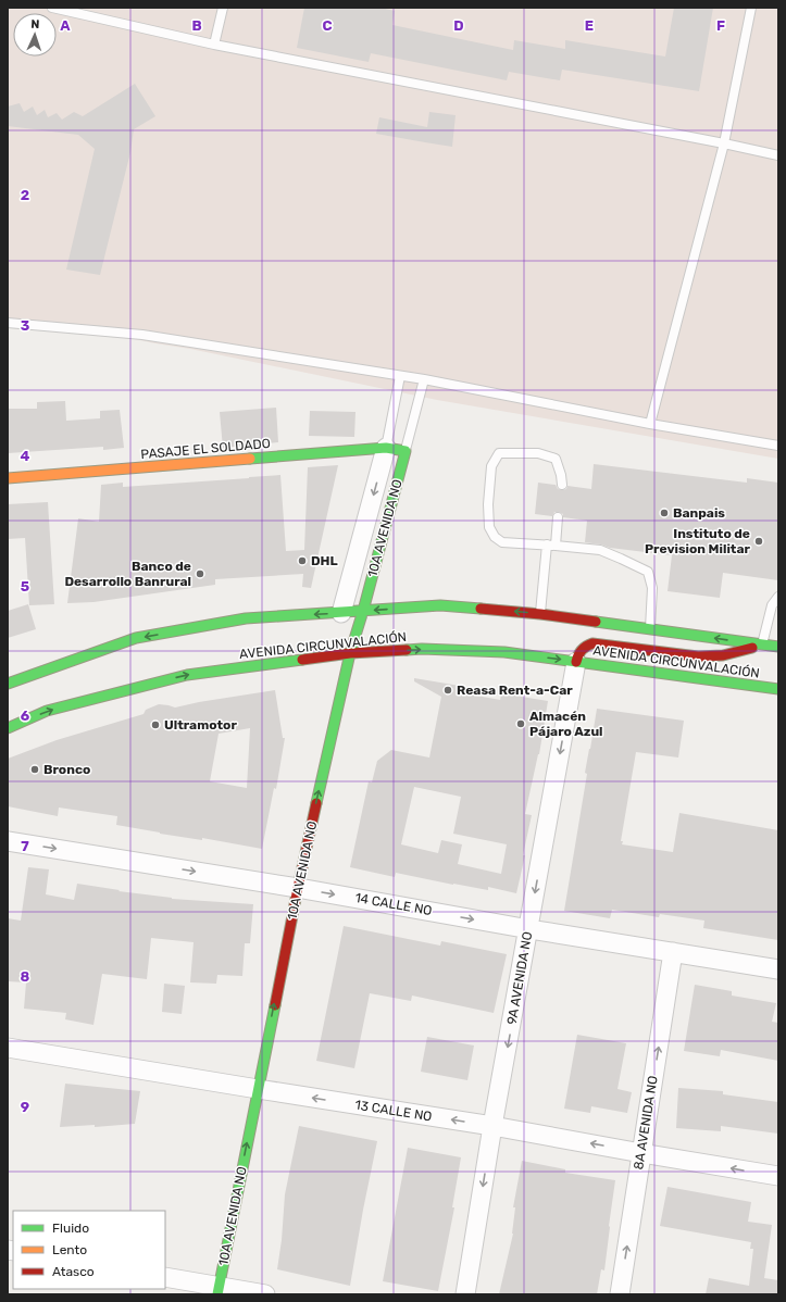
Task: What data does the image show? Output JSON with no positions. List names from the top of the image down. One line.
{"streets":{"main road":["PASAJE EL SOLDADO","10A AVENIDA NO","AVENIDA CIRCUNVALACIÓN"],"street":["14 CALLE NO","9A AVENIDA NO","13 CALLE NO","8A AVENIDA NO"]},"crossings":[["PASAJE EL SOLDADO","10A AVENIDA NO"],["10A AVENIDA NO","AVENIDA CIRCUNVALACIÓN"],["10A AVENIDA NO","14 CALLE NO"],["10A AVENIDA NO","13 CALLE NO"],["AVENIDA CIRCUNVALACIÓN","9A AVENIDA NO"],["14 CALLE NO","9A AVENIDA NO"],["14 CALLE NO","8A AVENIDA NO"],["9A AVENIDA NO","13 CALLE NO"],["13 CALLE NO","8A AVENIDA NO"]],"one_way":["14 CALLE NO","9A AVENIDA NO","13 CALLE NO","8A AVENIDA NO"],"places":["Banpais","Instituto de Prevision Militar","DHL","Banco de Desarrollo Banrural","Reasa Rent-a-Car","Almacén Pájaro Azul","Ultramotor","Bronco"],"legend":["Fluido","Lento","Atasco"],"north":"top","grid":{"columns":["A","B","C","D","E","F"],"rows":["2","3","4","5","6","7","8","9"]}}
